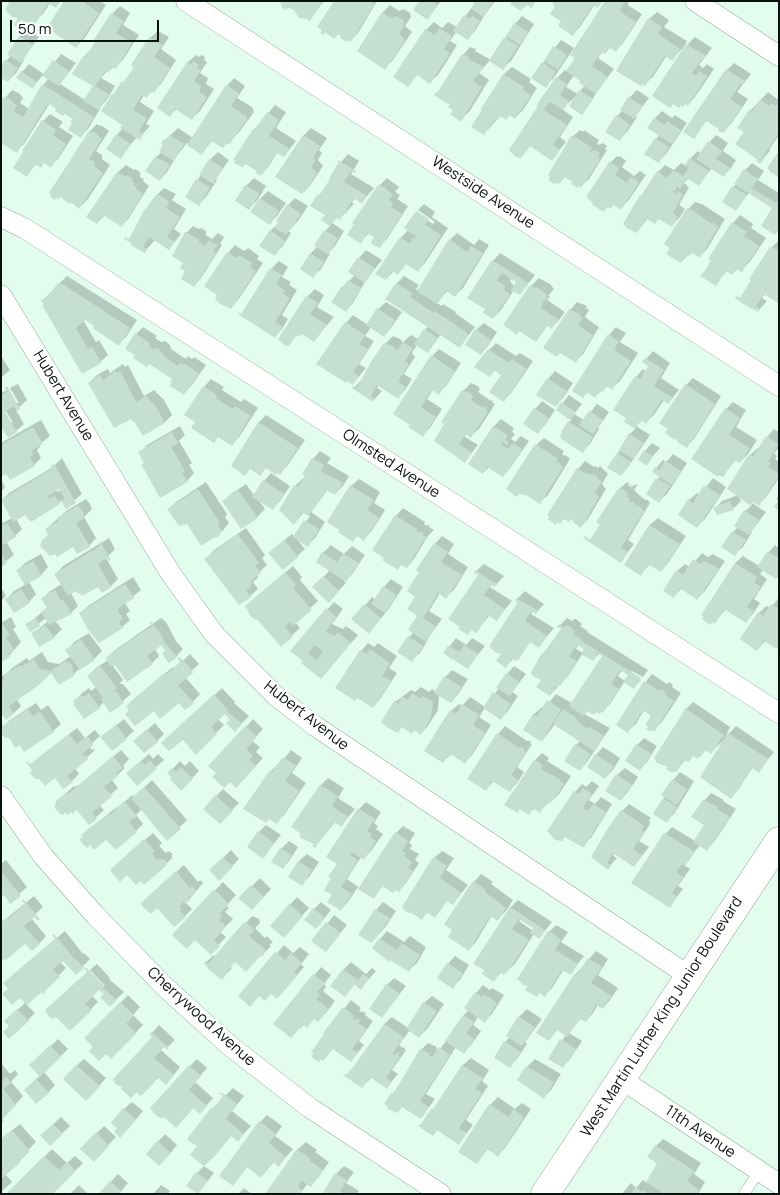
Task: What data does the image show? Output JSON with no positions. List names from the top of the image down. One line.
{"streets":{"main road":["West Martin Luther King Junior Boulevard"],"street":["Westside Avenue","Hubert Avenue","Olmsted Avenue","Cherrywood Avenue","11th Avenue"]},"crossings":[["Hubert Avenue","West Martin Luther King Junior Boulevard"],["West Martin Luther King Junior Boulevard","11th Avenue"]],"scale_bar":"50 m"}
